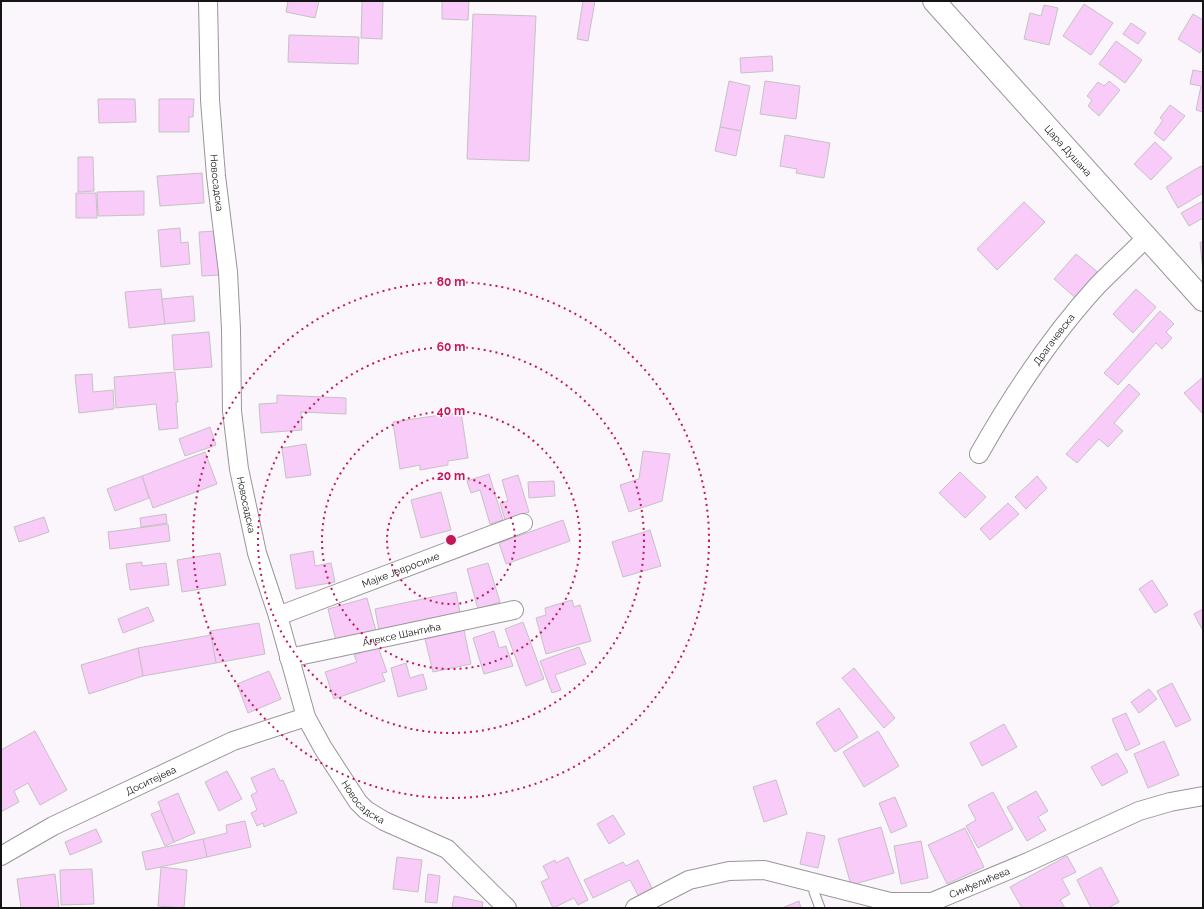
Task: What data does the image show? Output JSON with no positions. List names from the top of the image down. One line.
{"streets":{"main road":["Цара Душана"],"street":["Новосадска","Драгачевска","Мајке Јевросиме","Алексе Шантића","Доситејева","Синђелићева"]},"crossings":[["Цара Душана","Драгачевска"],["Новосадска","Мајке Јевросиме"],["Новосадска","Алексе Шантића"],["Новосадска","Доситејева"]],"rings":["80 m","60 m","40 m","20 m"]}
